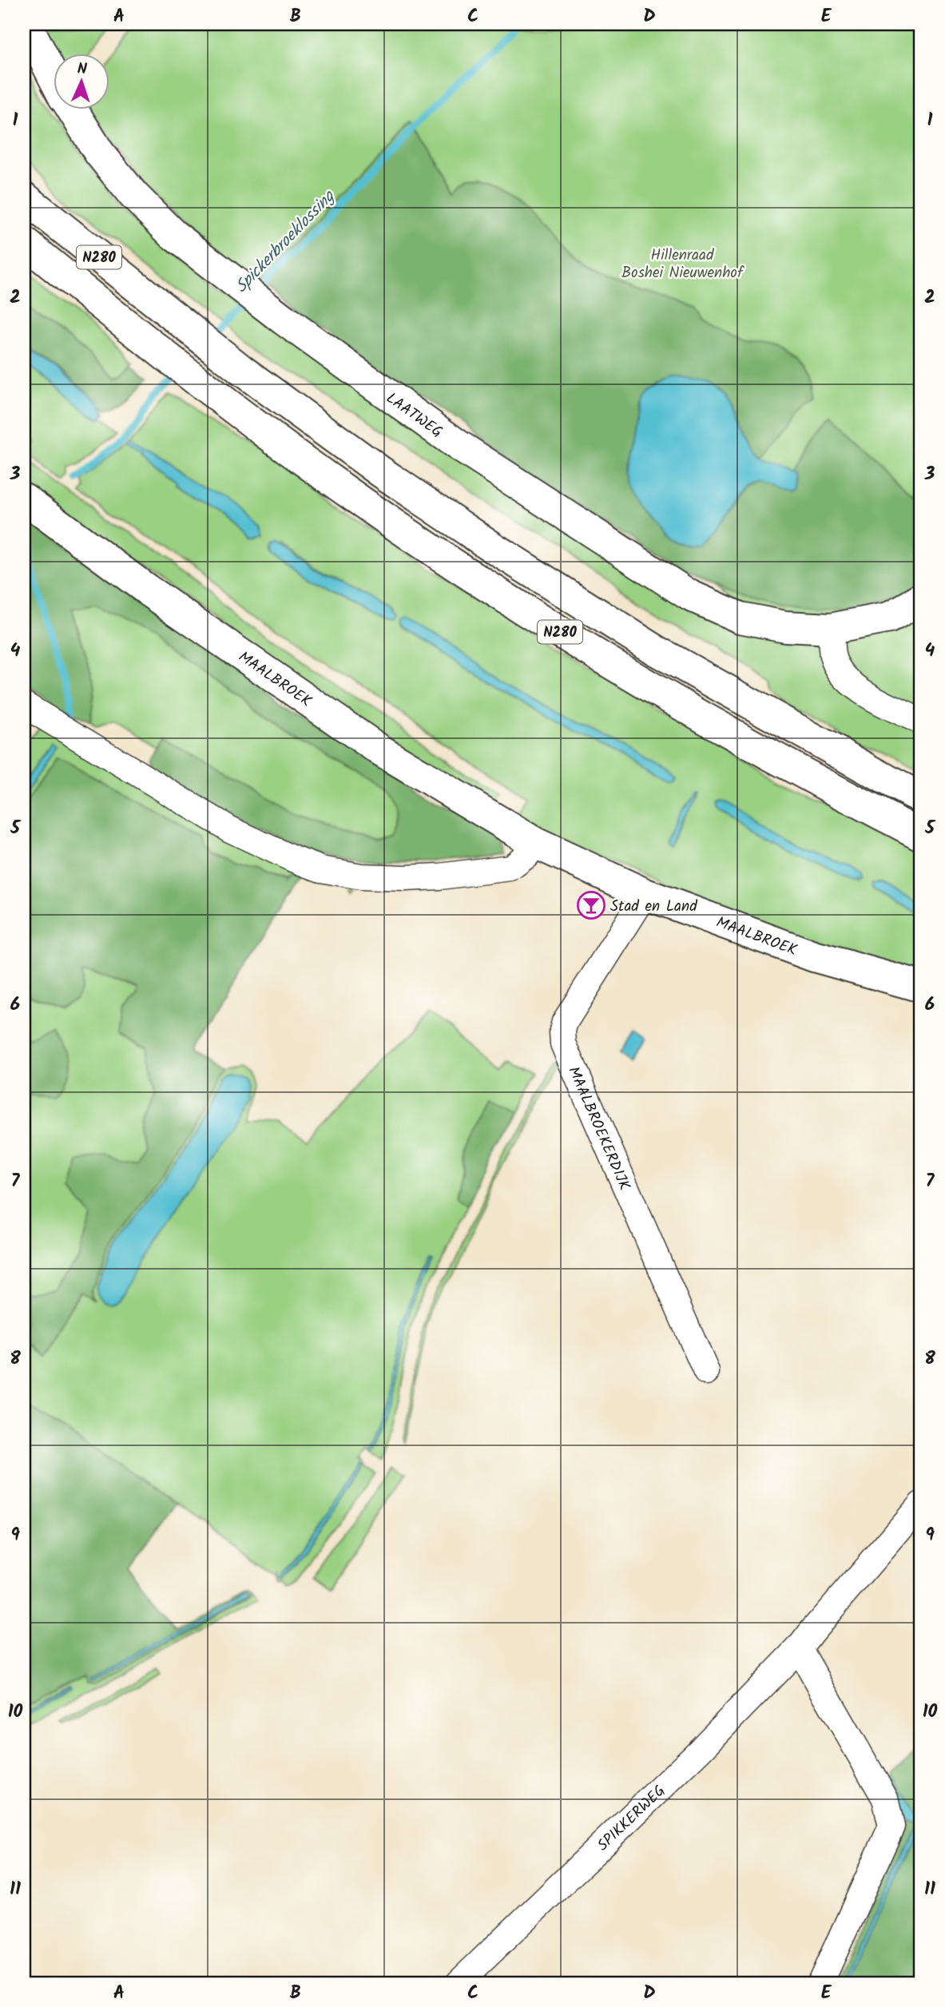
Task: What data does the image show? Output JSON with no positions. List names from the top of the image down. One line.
{"streets":{"main road":["N280","LAATWEG","MAALBROEK"],"street":["MAALBROEKERDIJK","SPIKKERWEG"]},"crossings":[["MAALBROEK","MAALBROEKERDIJK"]],"water":["Spickerbroeklossing"],"parks":["Hillenraad Boshei Nieuwenhof"],"places":{"bar":["Stad en Land"]},"north":"top","grid":{"columns":["A","B","C","D","E"],"rows":["1","2","3","4","5","6","7","8","9","10","11"]}}
